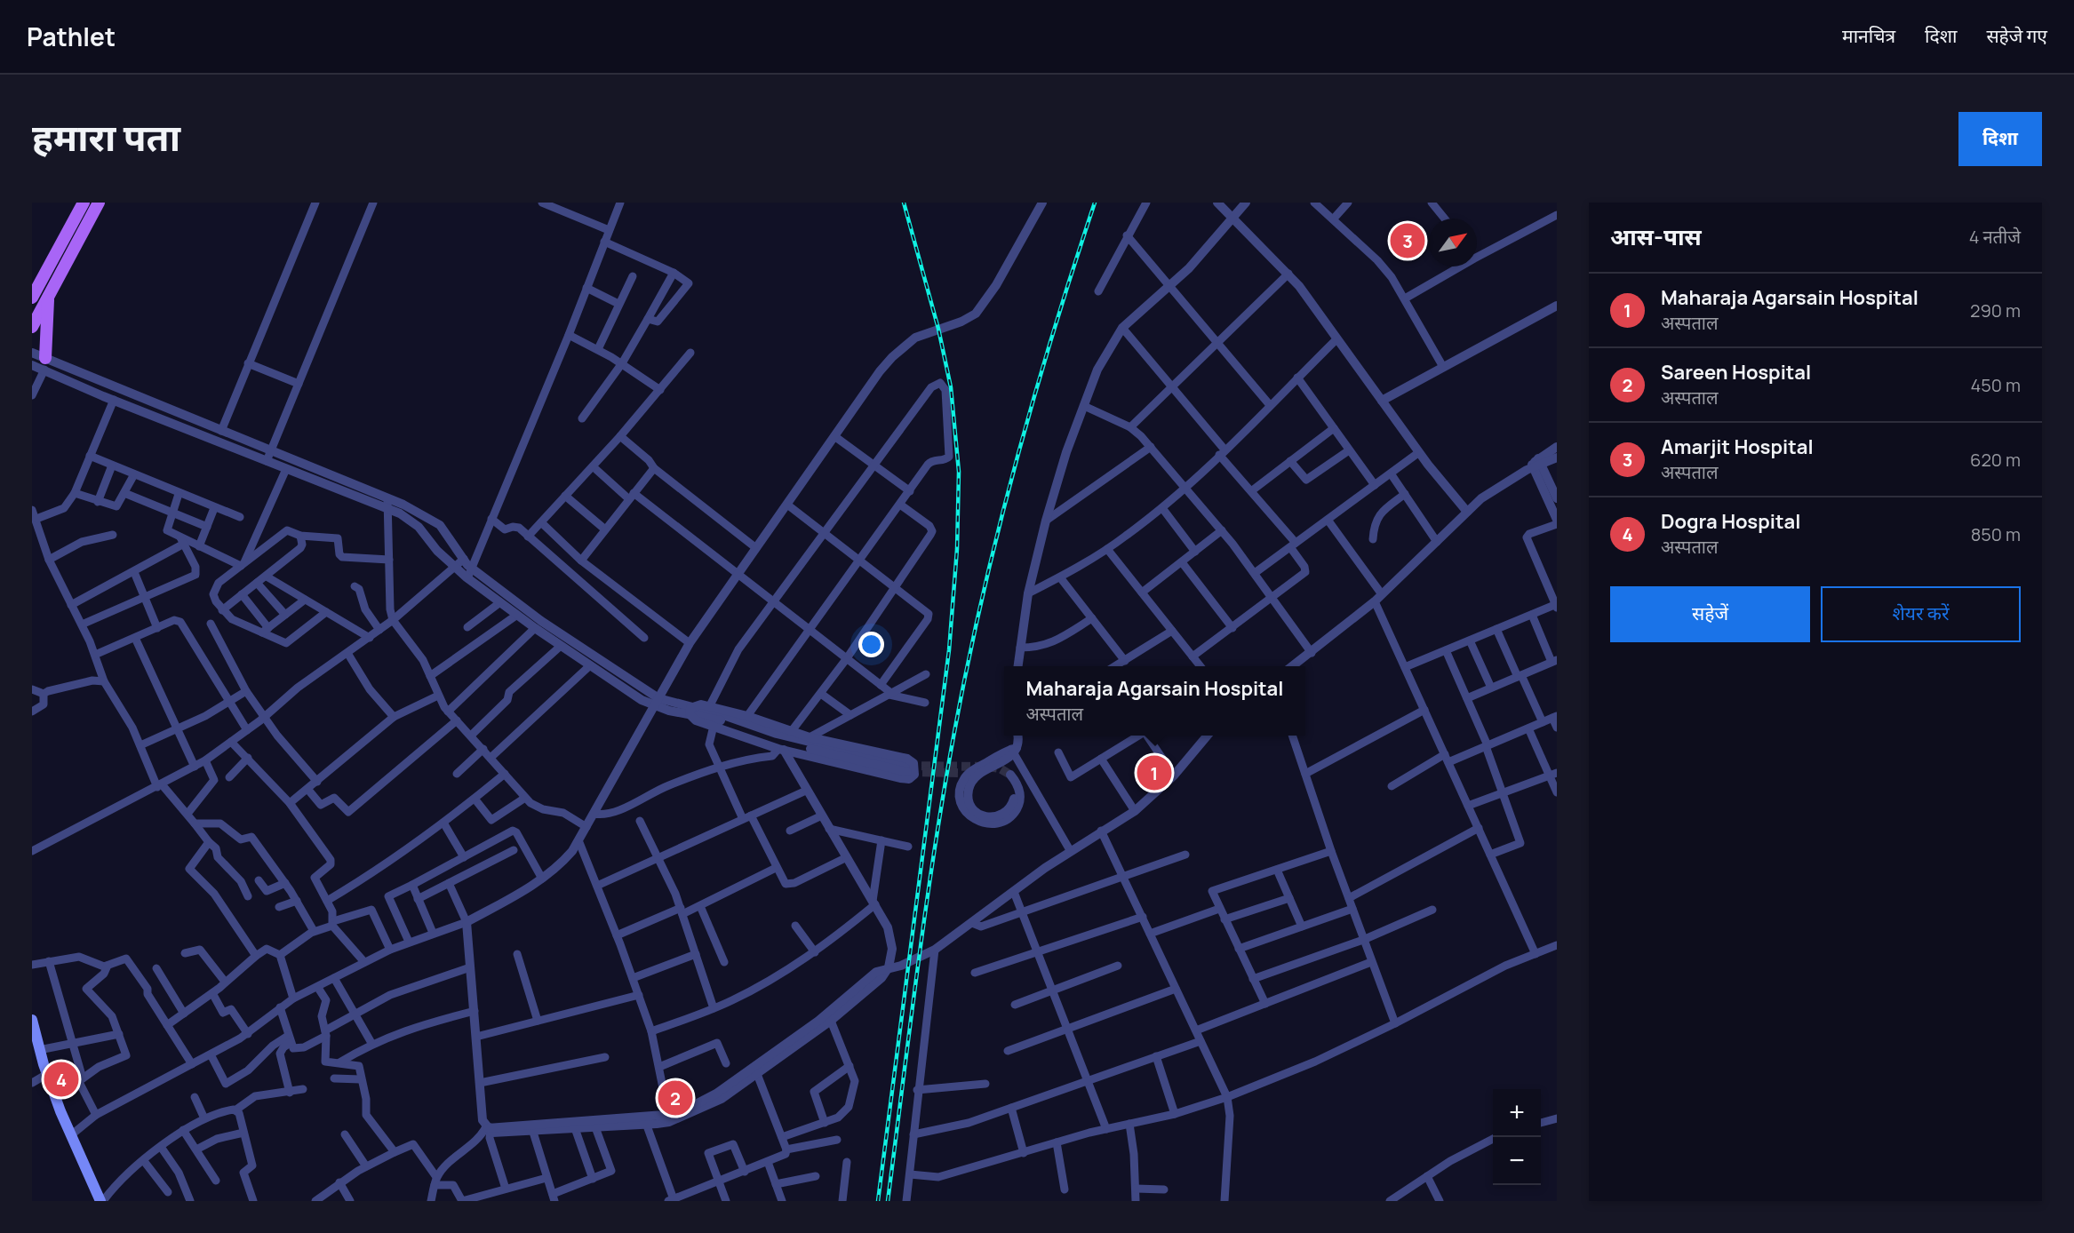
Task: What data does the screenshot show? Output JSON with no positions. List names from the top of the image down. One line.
{"north":"top right","page":{"header":"Pathlet","nav":["मानचित्र","दिशा","सहेजे गए"],"title":"हमारा पता","buttons":["दिशा",["सहेजें","शेयर करें"]],"heading":["आस-पास","4 नतीजे"],"pins":["3","1","4","2"],"list":[{"mark":"1","name":"Maharaja Agarsain Hospital","note":"अस्पताल","value":"290 m"},{"mark":"2","name":"Sareen Hospital","note":"अस्पताल","value":"450 m"},{"mark":"3","name":"Amarjit Hospital","note":"अस्पताल","value":"620 m"},{"mark":"4","name":"Dogra Hospital","note":"अस्पताल","value":"850 m"}],"popup":["Maharaja Agarsain Hospital","अस्पताल"],"map_buttons":["+","−"]}}
